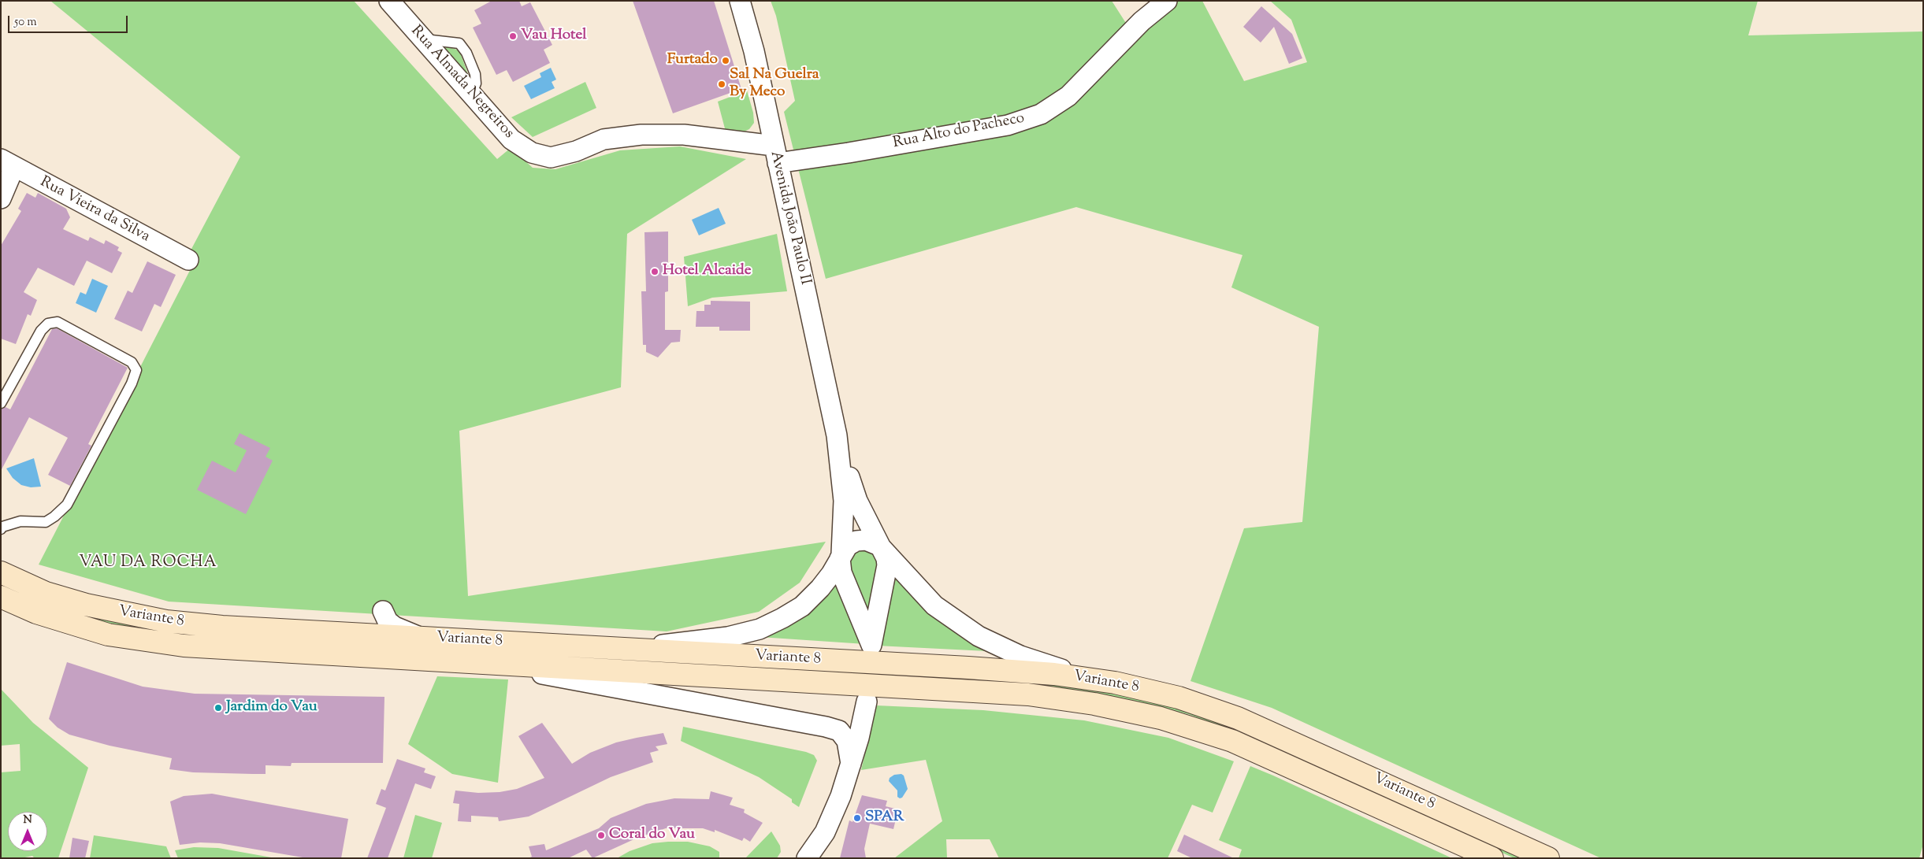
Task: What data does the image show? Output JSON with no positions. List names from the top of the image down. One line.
{"streets":{"main road":["Variante 8"],"street":["Rua Almada Negreiros","Rua Alto do Pacheco","Rua Vieira da Silva","Avenida João Paulo II"]},"crossings":[["Rua Almada Negreiros","Rua Alto do Pacheco"],["Rua Almada Negreiros","Avenida João Paulo II"],["Rua Alto do Pacheco","Avenida João Paulo II"]],"districts":["VAU DA ROCHA"],"places":["Vau Hotel","Furtado","Sal Na Guelra By Meco","Hotel Alcaide","Jardim do Vau","SPAR","Coral do Vau"],"scale_bar":"50 m","north":"top"}
